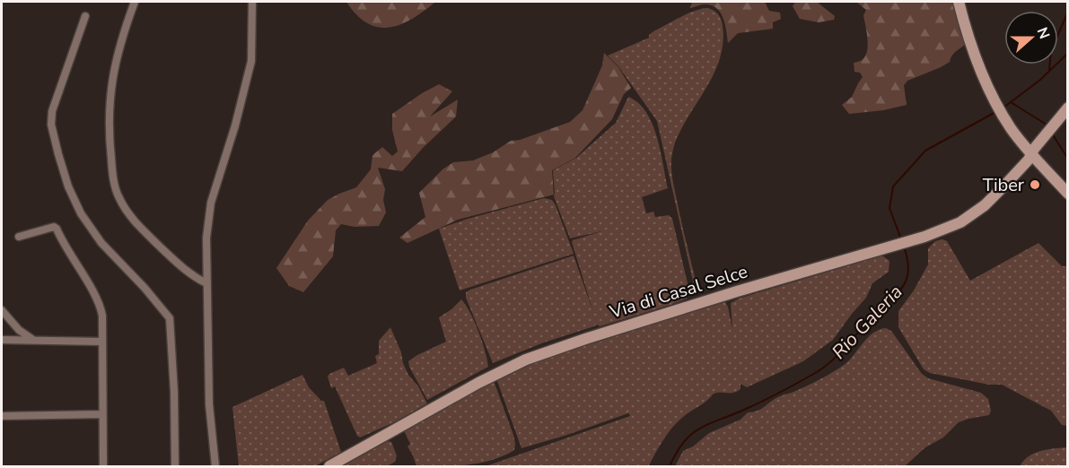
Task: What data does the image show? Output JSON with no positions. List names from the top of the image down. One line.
{"streets":{"main road":["Via di Casal Selce"]},"water":["Rio Galeria"],"places":["Tiber"],"north":"right"}
